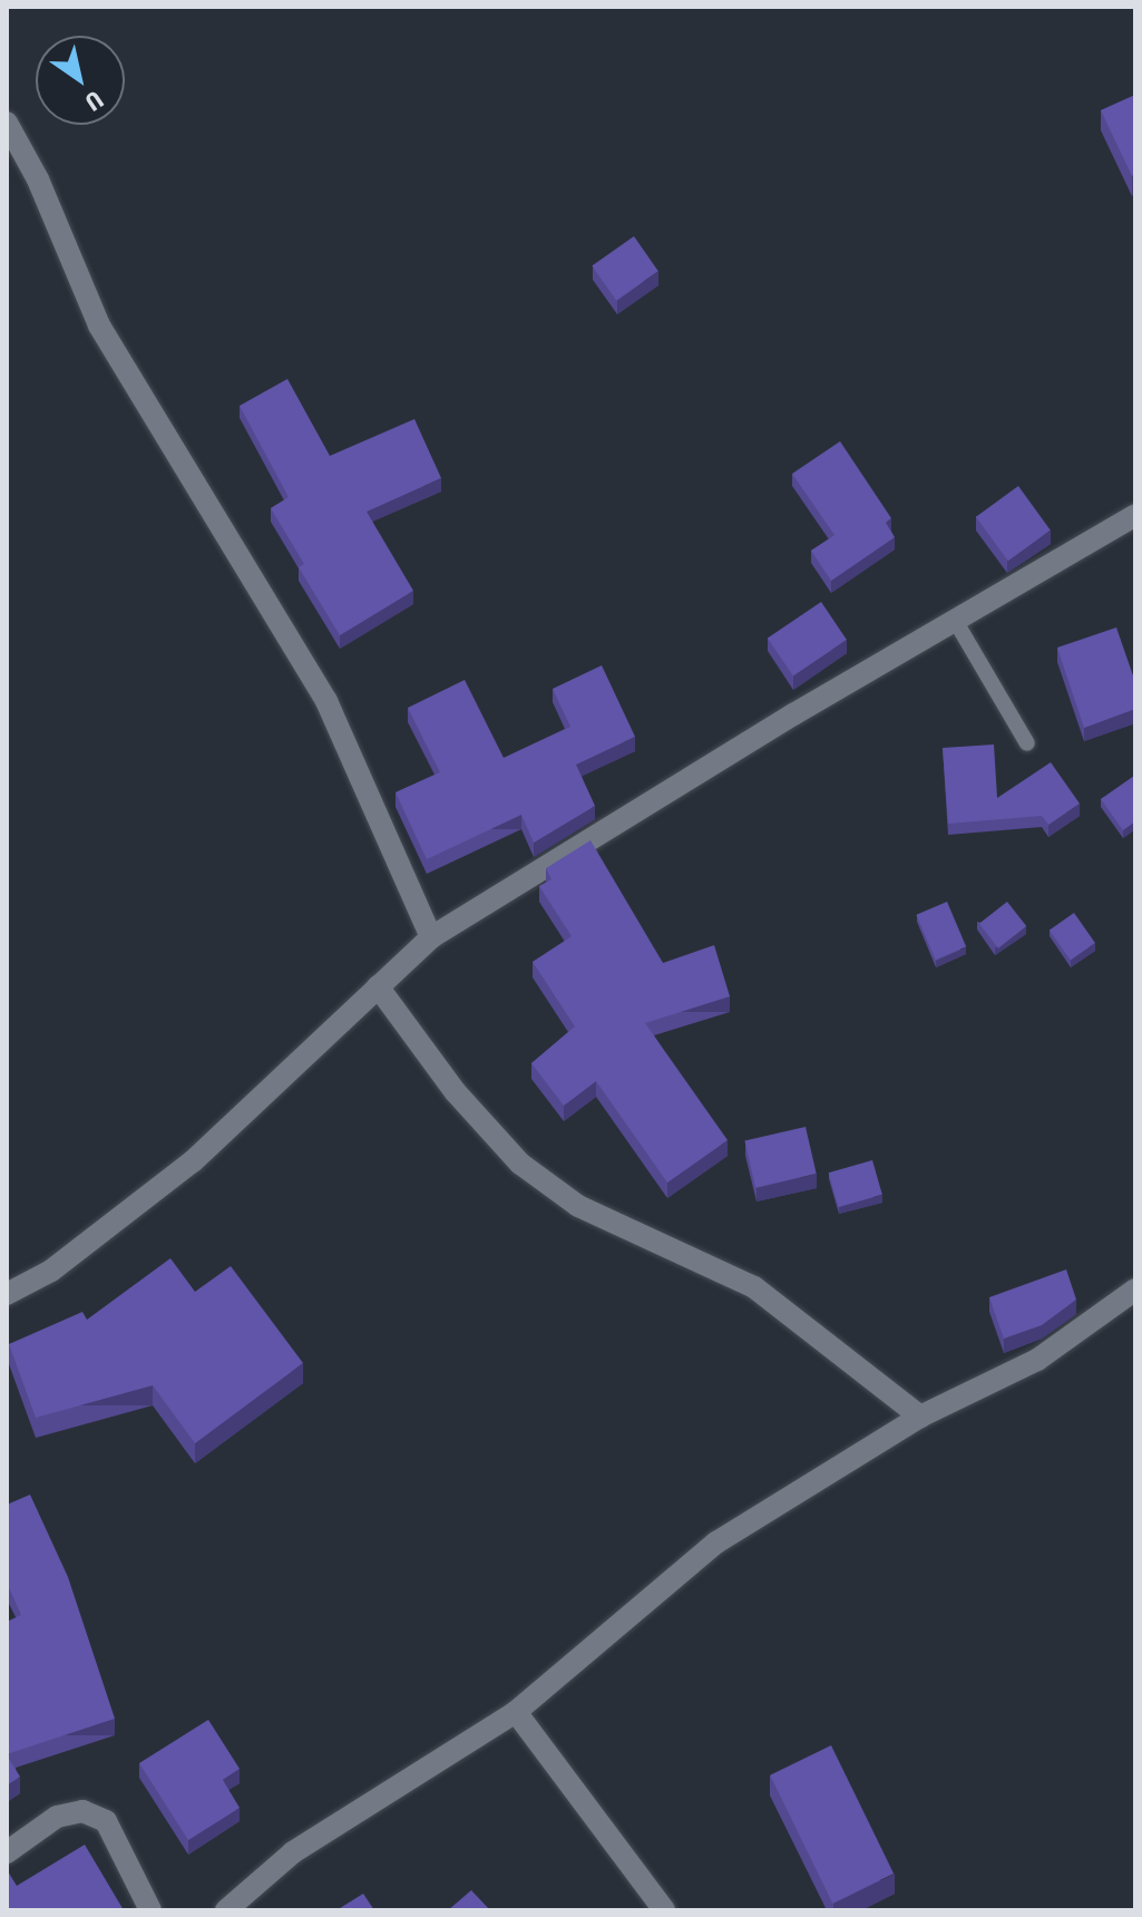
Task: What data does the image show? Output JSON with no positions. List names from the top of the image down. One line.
{"north":"bottom right"}
